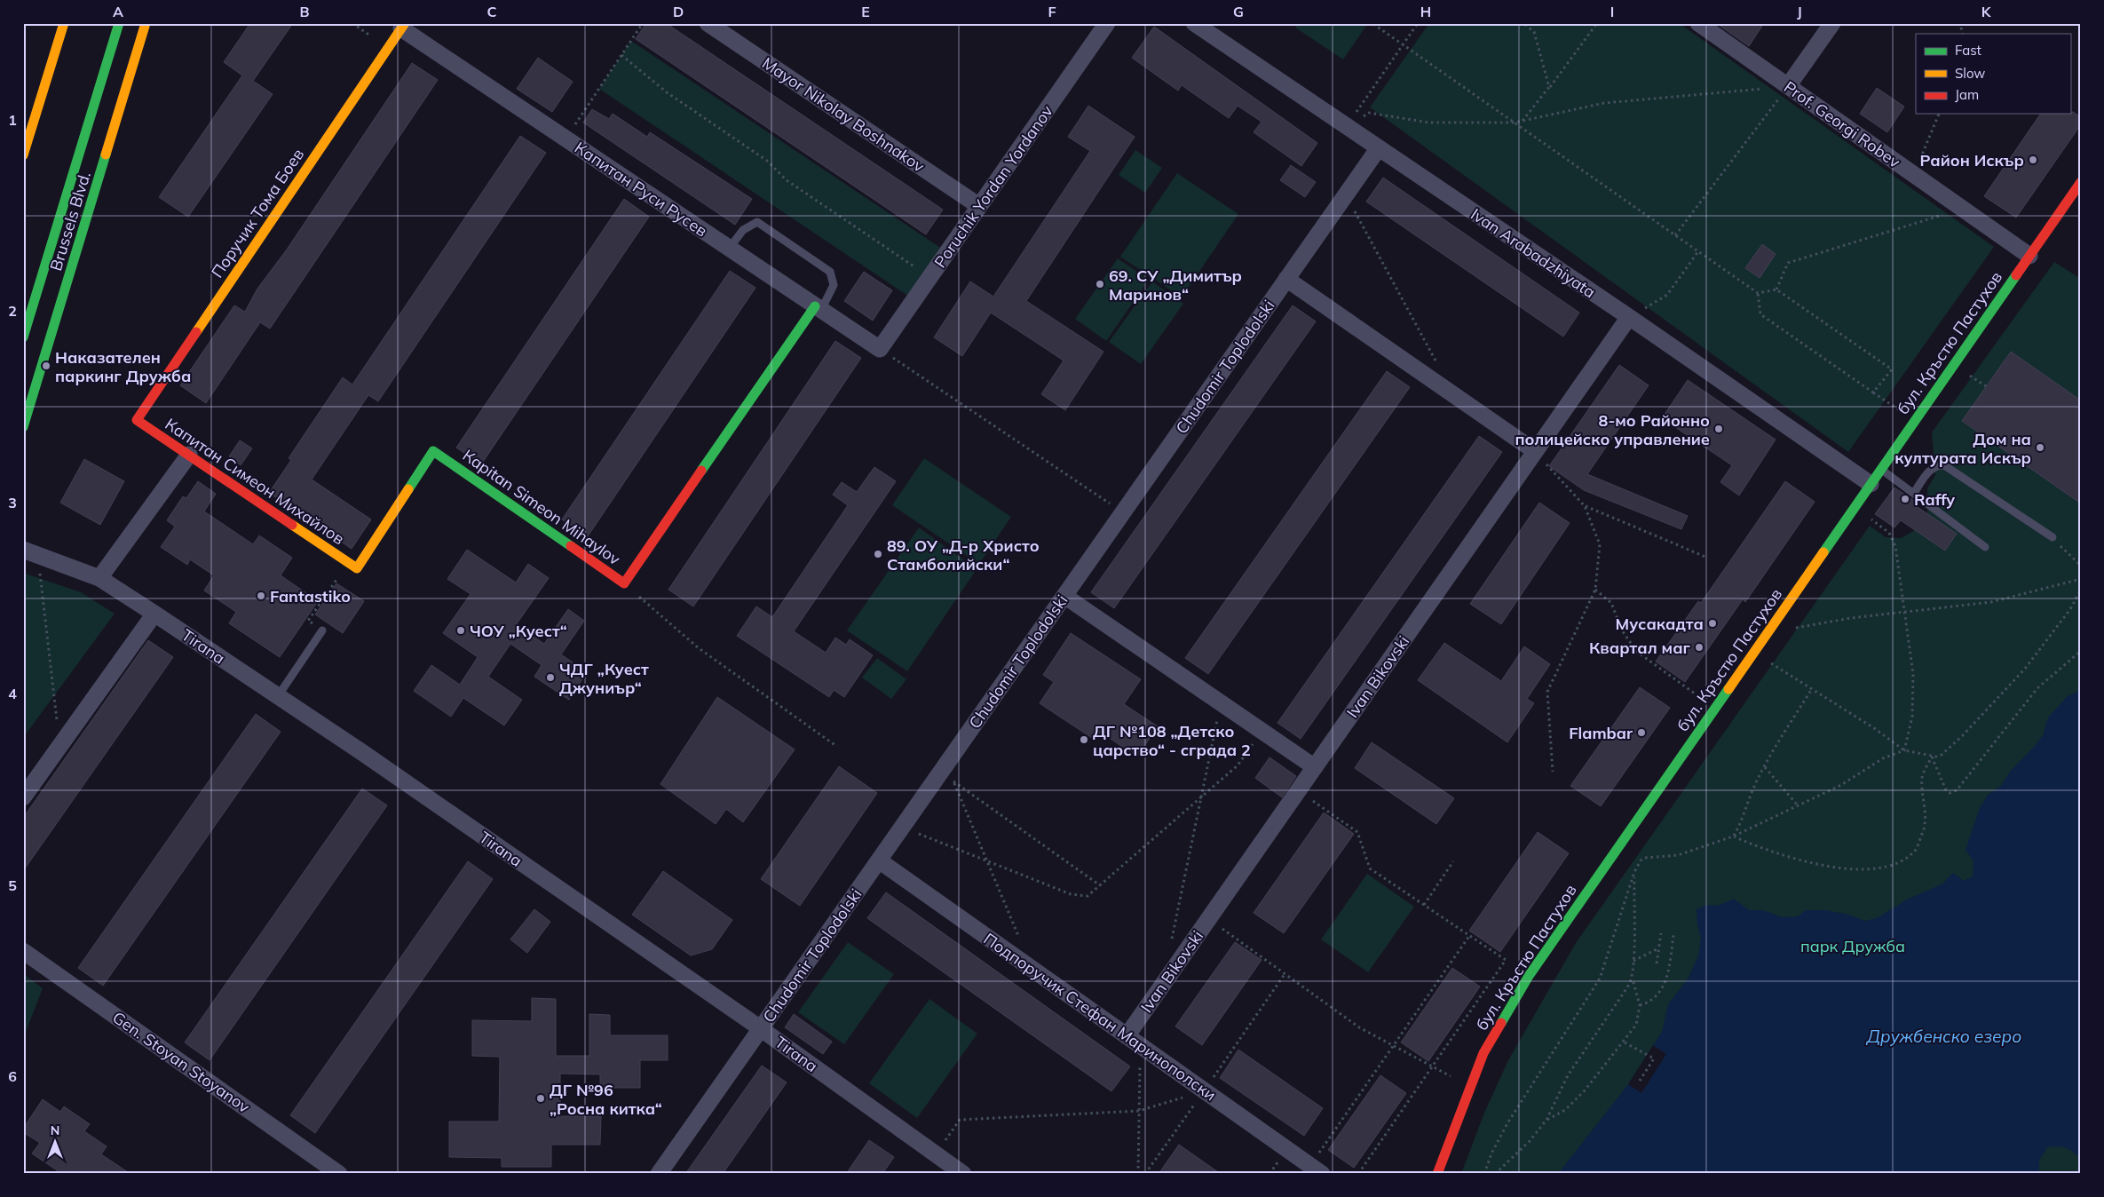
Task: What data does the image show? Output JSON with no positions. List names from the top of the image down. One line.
{"streets":{"street":["Мayor Nikolay Boshnakov","Prof. Georgi Robev","Рoruchik Yordan Yordanov","Капитан Руси Русев","Поручик Тома Боев","Brussels Blvd.","Ivan Arabadzhiyata","бул. Кръстю Пастухов","Chudomir Toplodolski","Капитан Симеон Михайлов","Кapitan Simeon Mihaylov","Tirana","Ivan Bikovski","Подпоручик Стефан Маринополски","Gen. Stoyan Stoyanov"]},"crossings":[["Мayor Nikolay Boshnakov","Рoruchik Yordan Yordanov"],["Prof. Georgi Robev","бул. Кръстю Пастухов"],["Рoruchik Yordan Yordanov","Капитан Руси Русев"],["Капитан Руси Русев","Поручик Тома Боев"],["Капитан Руси Русев","Кapitan Simeon Mihaylov"],["Поручик Тома Боев","Капитан Симеон Михайлов"],["Ivan Arabadzhiyata","бул. Кръстю Пастухов"],["Ivan Arabadzhiyata","Chudomir Toplodolski"],["Ivan Arabadzhiyata","Ivan Bikovski"],["Chudomir Toplodolski","Tirana"],["Chudomir Toplodolski","Подпоручик Стефан Маринополски"],["Капитан Симеон Михайлов","Кapitan Simeon Mihaylov"],["Ivan Bikovski","Подпоручик Стефан Маринополски"]],"water":["Дружбенско езеро"],"parks":["парк Дружба"],"places":["Район Искър","69. СУ „Димитър Маринов“","Наказателен паркинг Дружба","8-мо Районно полицейско управление","Дом на културата Искър","Raffy","89. ОУ „Д-р Христо Стамболийски“","Fantastiko","Мусакадта","ЧОУ „Куест“","Квартал маг","ЧДГ „Куест Джуниър“","Flambar","ДГ №108 „Детско царство“ - сграда 2","ДГ №96 „Росна китка“"],"legend":["Fast","Slow","Jam"],"north":"top","grid":{"columns":["A","B","C","D","E","F","G","H","I","J","K"],"rows":["1","2","3","4","5","6"]}}
